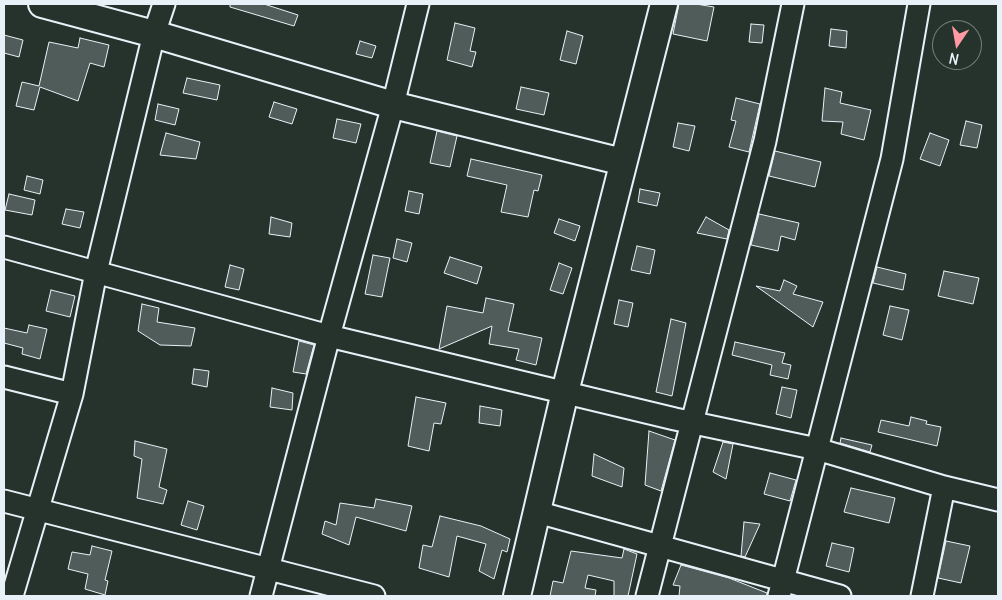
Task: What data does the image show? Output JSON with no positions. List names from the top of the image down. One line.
{"north":"bottom"}
